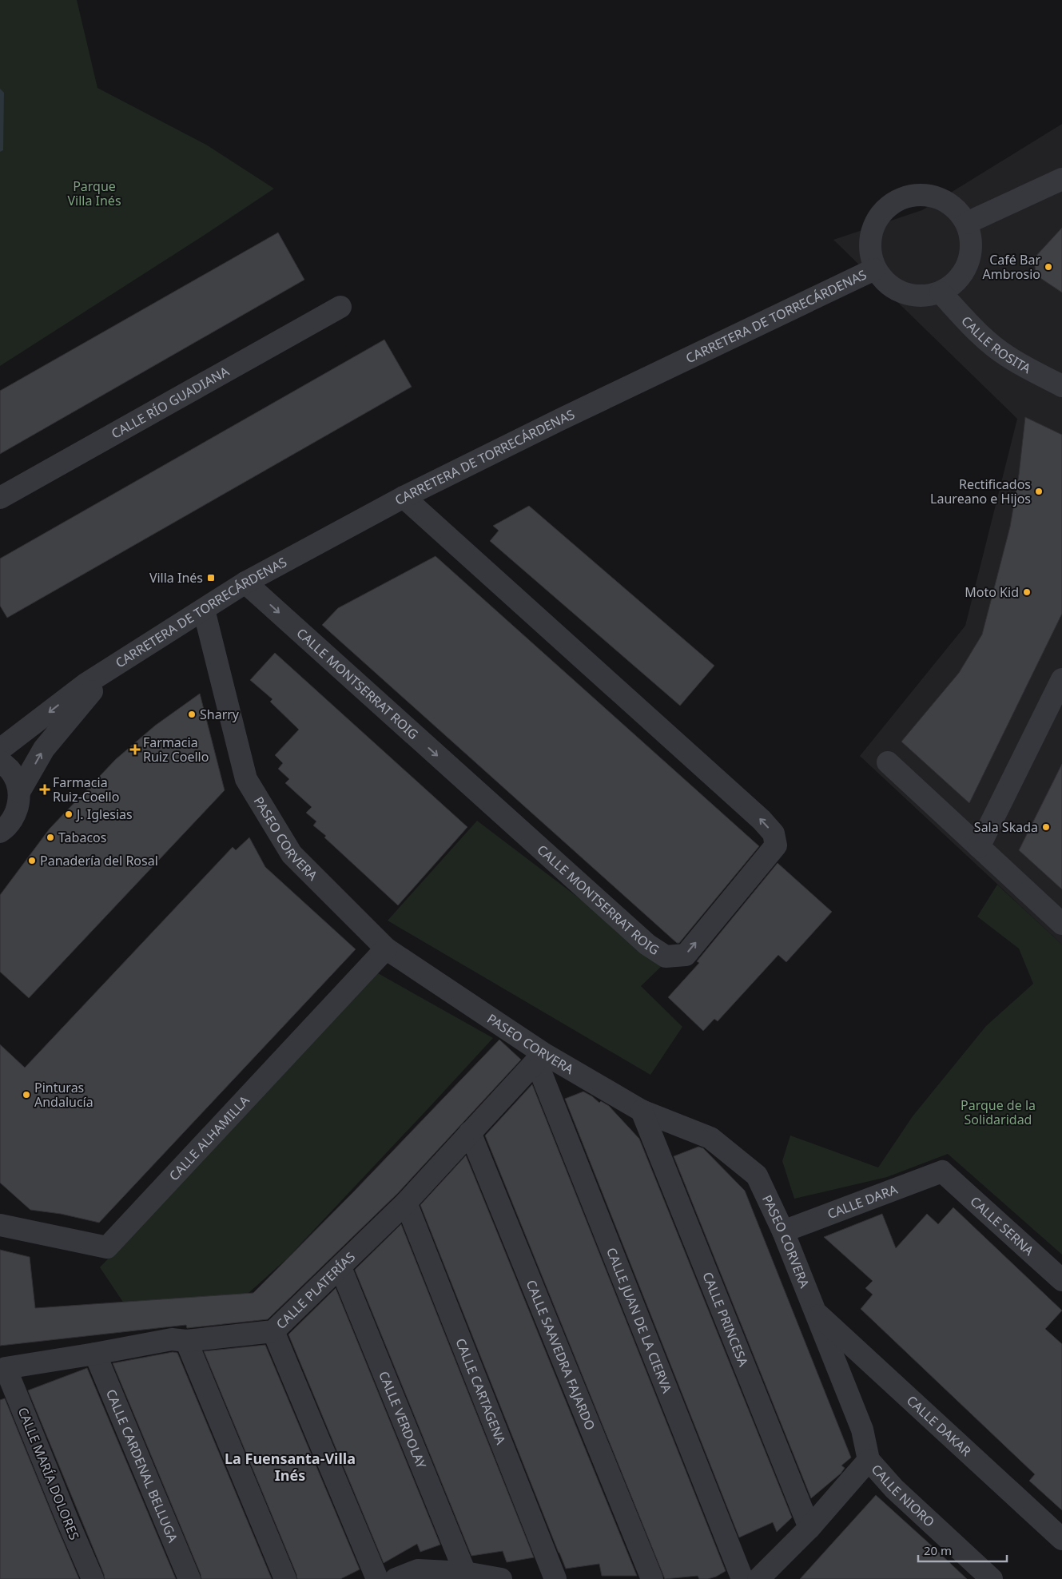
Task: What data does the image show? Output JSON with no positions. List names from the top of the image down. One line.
{"streets":{"street":["CARRETERA DE TORRECÁRDENAS","CALLE ROSITA","CALLE RÍO GUADIANA","CALLE MONTSERRAT ROIG","PASEO CORVERA","CALLE ALHAMILLA","CALLE DARA","CALLE SERNA","CALLE PLATERÍAS","CALLE PRINCESA","CALLE JUAN DE LA CIERVA","CALLE SAAVEDRA FAJARDO","CALLE CARTAGENA","CALLE VERDOLAY","CALLE DAKAR","CALLE CARDENAL BELLUGA","CALLE MARÍA DOLORES","CALLE NIORO"]},"crossings":[["CARRETERA DE TORRECÁRDENAS","CALLE ROSITA"],["CARRETERA DE TORRECÁRDENAS","CALLE MONTSERRAT ROIG"],["CARRETERA DE TORRECÁRDENAS","PASEO CORVERA"],["PASEO CORVERA","CALLE ALHAMILLA"],["PASEO CORVERA","CALLE DARA"],["PASEO CORVERA","CALLE PLATERÍAS"],["PASEO CORVERA","CALLE PRINCESA"],["PASEO CORVERA","CALLE JUAN DE LA CIERVA"],["PASEO CORVERA","CALLE DAKAR"],["PASEO CORVERA","CALLE NIORO"],["CALLE DARA","CALLE SERNA"],["CALLE PLATERÍAS","CALLE JUAN DE LA CIERVA"],["CALLE PLATERÍAS","CALLE SAAVEDRA FAJARDO"],["CALLE PLATERÍAS","CALLE CARTAGENA"],["CALLE PLATERÍAS","CALLE VERDOLAY"],["CALLE PLATERÍAS","CALLE CARDENAL BELLUGA"],["CALLE PLATERÍAS","CALLE MARÍA DOLORES"]],"districts":["La Fuensanta-Villa Inés"],"parks":["Parque Villa Inés","Parque de la Solidaridad"],"places":{"other":["Café Bar Ambrosio","Rectificados Laureano e Hijos","Moto Kid","Sharry","J. Iglesias","Sala Skada","Tabacos","Panadería del Rosal","Pinturas Andalucía"],"transit":["Villa Inés"],"health":["Farmacia Ruiz Coello","Farmacia Ruiz-Coello"]},"scale_bar":"20 m"}
